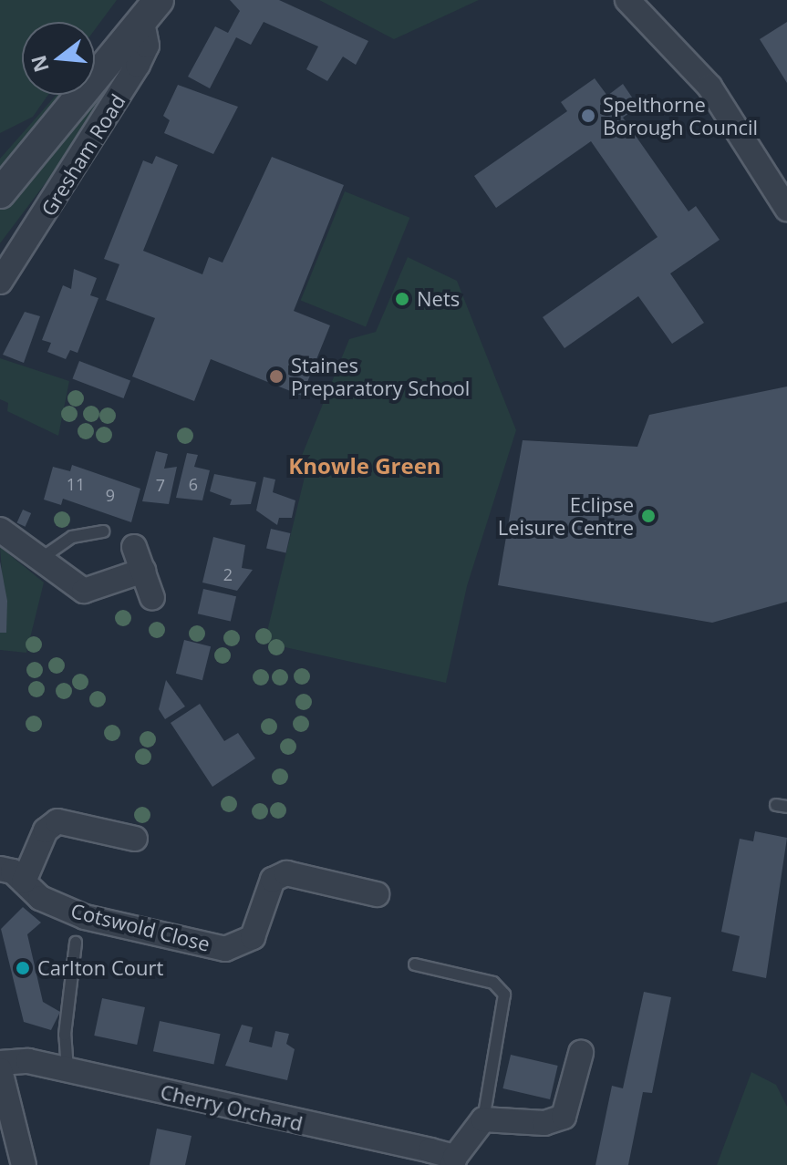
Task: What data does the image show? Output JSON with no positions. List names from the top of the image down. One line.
{"streets":{"street":["Gresham Road","Cotswold Close","Cherry Orchard"]},"districts":["Knowle Green"],"places":["Spelthorne Borough Council","Nets","Staines Preparatory School","Eclipse Leisure Centre","Carlton Court"],"house_numbers":["11","6","7","9","2"],"north":"left"}
